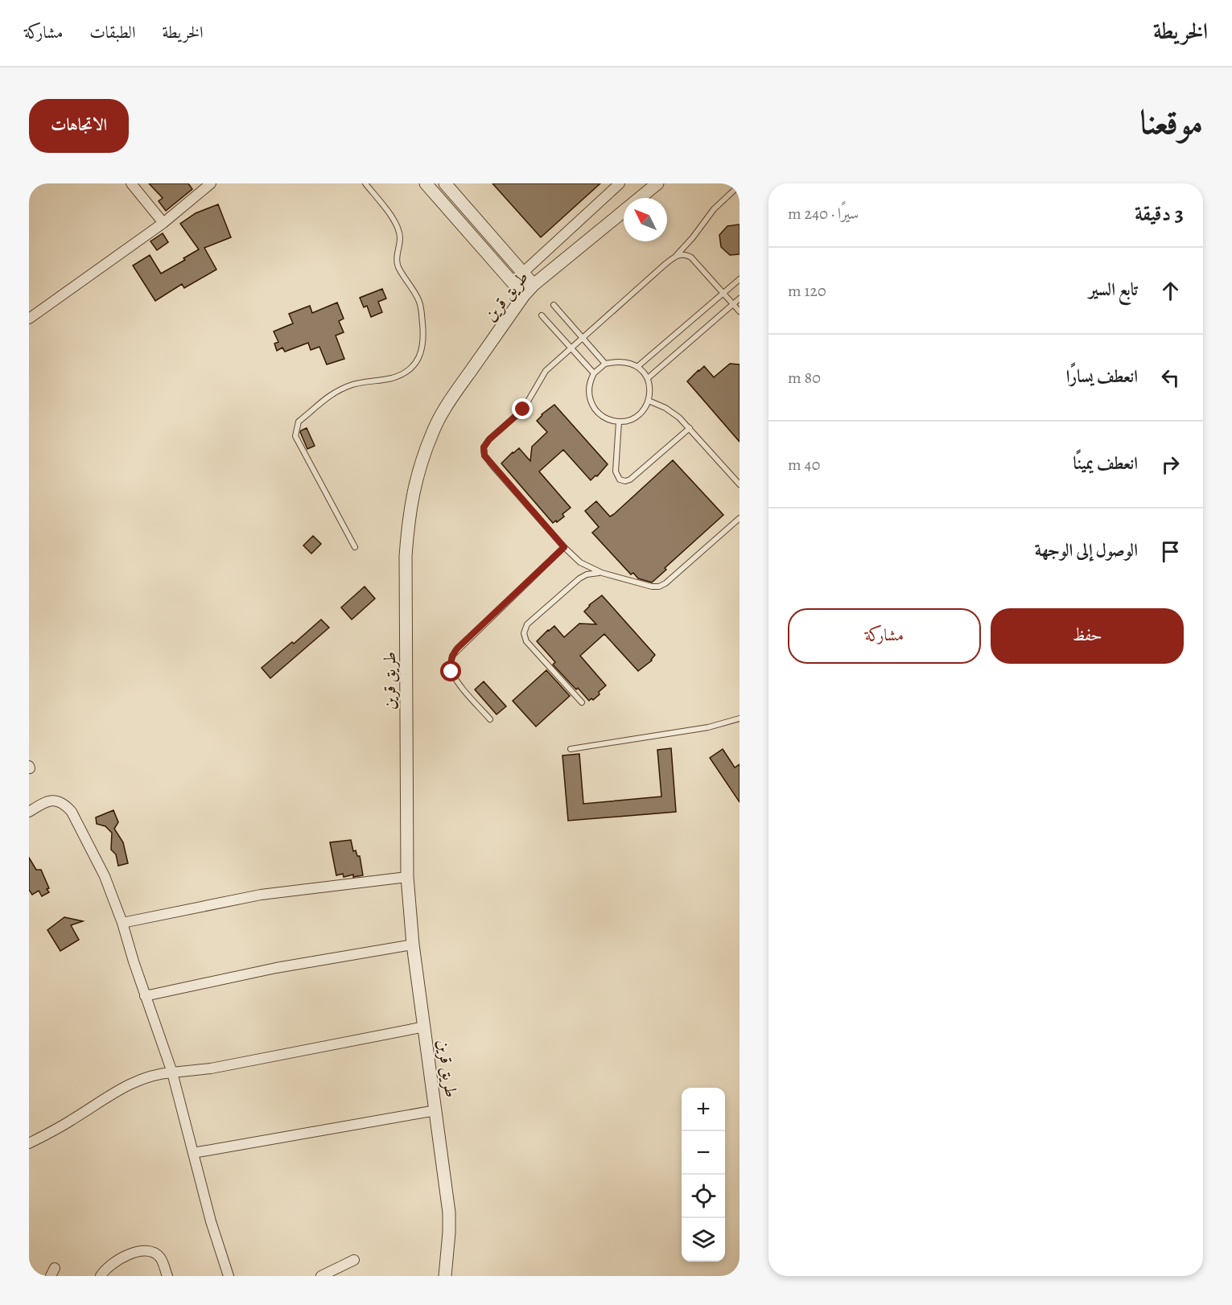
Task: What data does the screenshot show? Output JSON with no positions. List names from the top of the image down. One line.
{"streets":{"street":["طريق قرين"]},"north":"top left","page":{"header":"الخريطة","nav":["الخريطة","الطبقات","مشاركة"],"title":"موقعنا","buttons":["الاتجاهات",["حفظ","مشاركة"]],"heading":["3 دقيقة","سيرًا · 240 m"],"list":[["تابع السير","120 m"],["انعطف يسارًا","80 m"],["انعطف يمينًا","40 m"],"الوصول إلى الوجهة"],"map_buttons":["+","−"]}}
